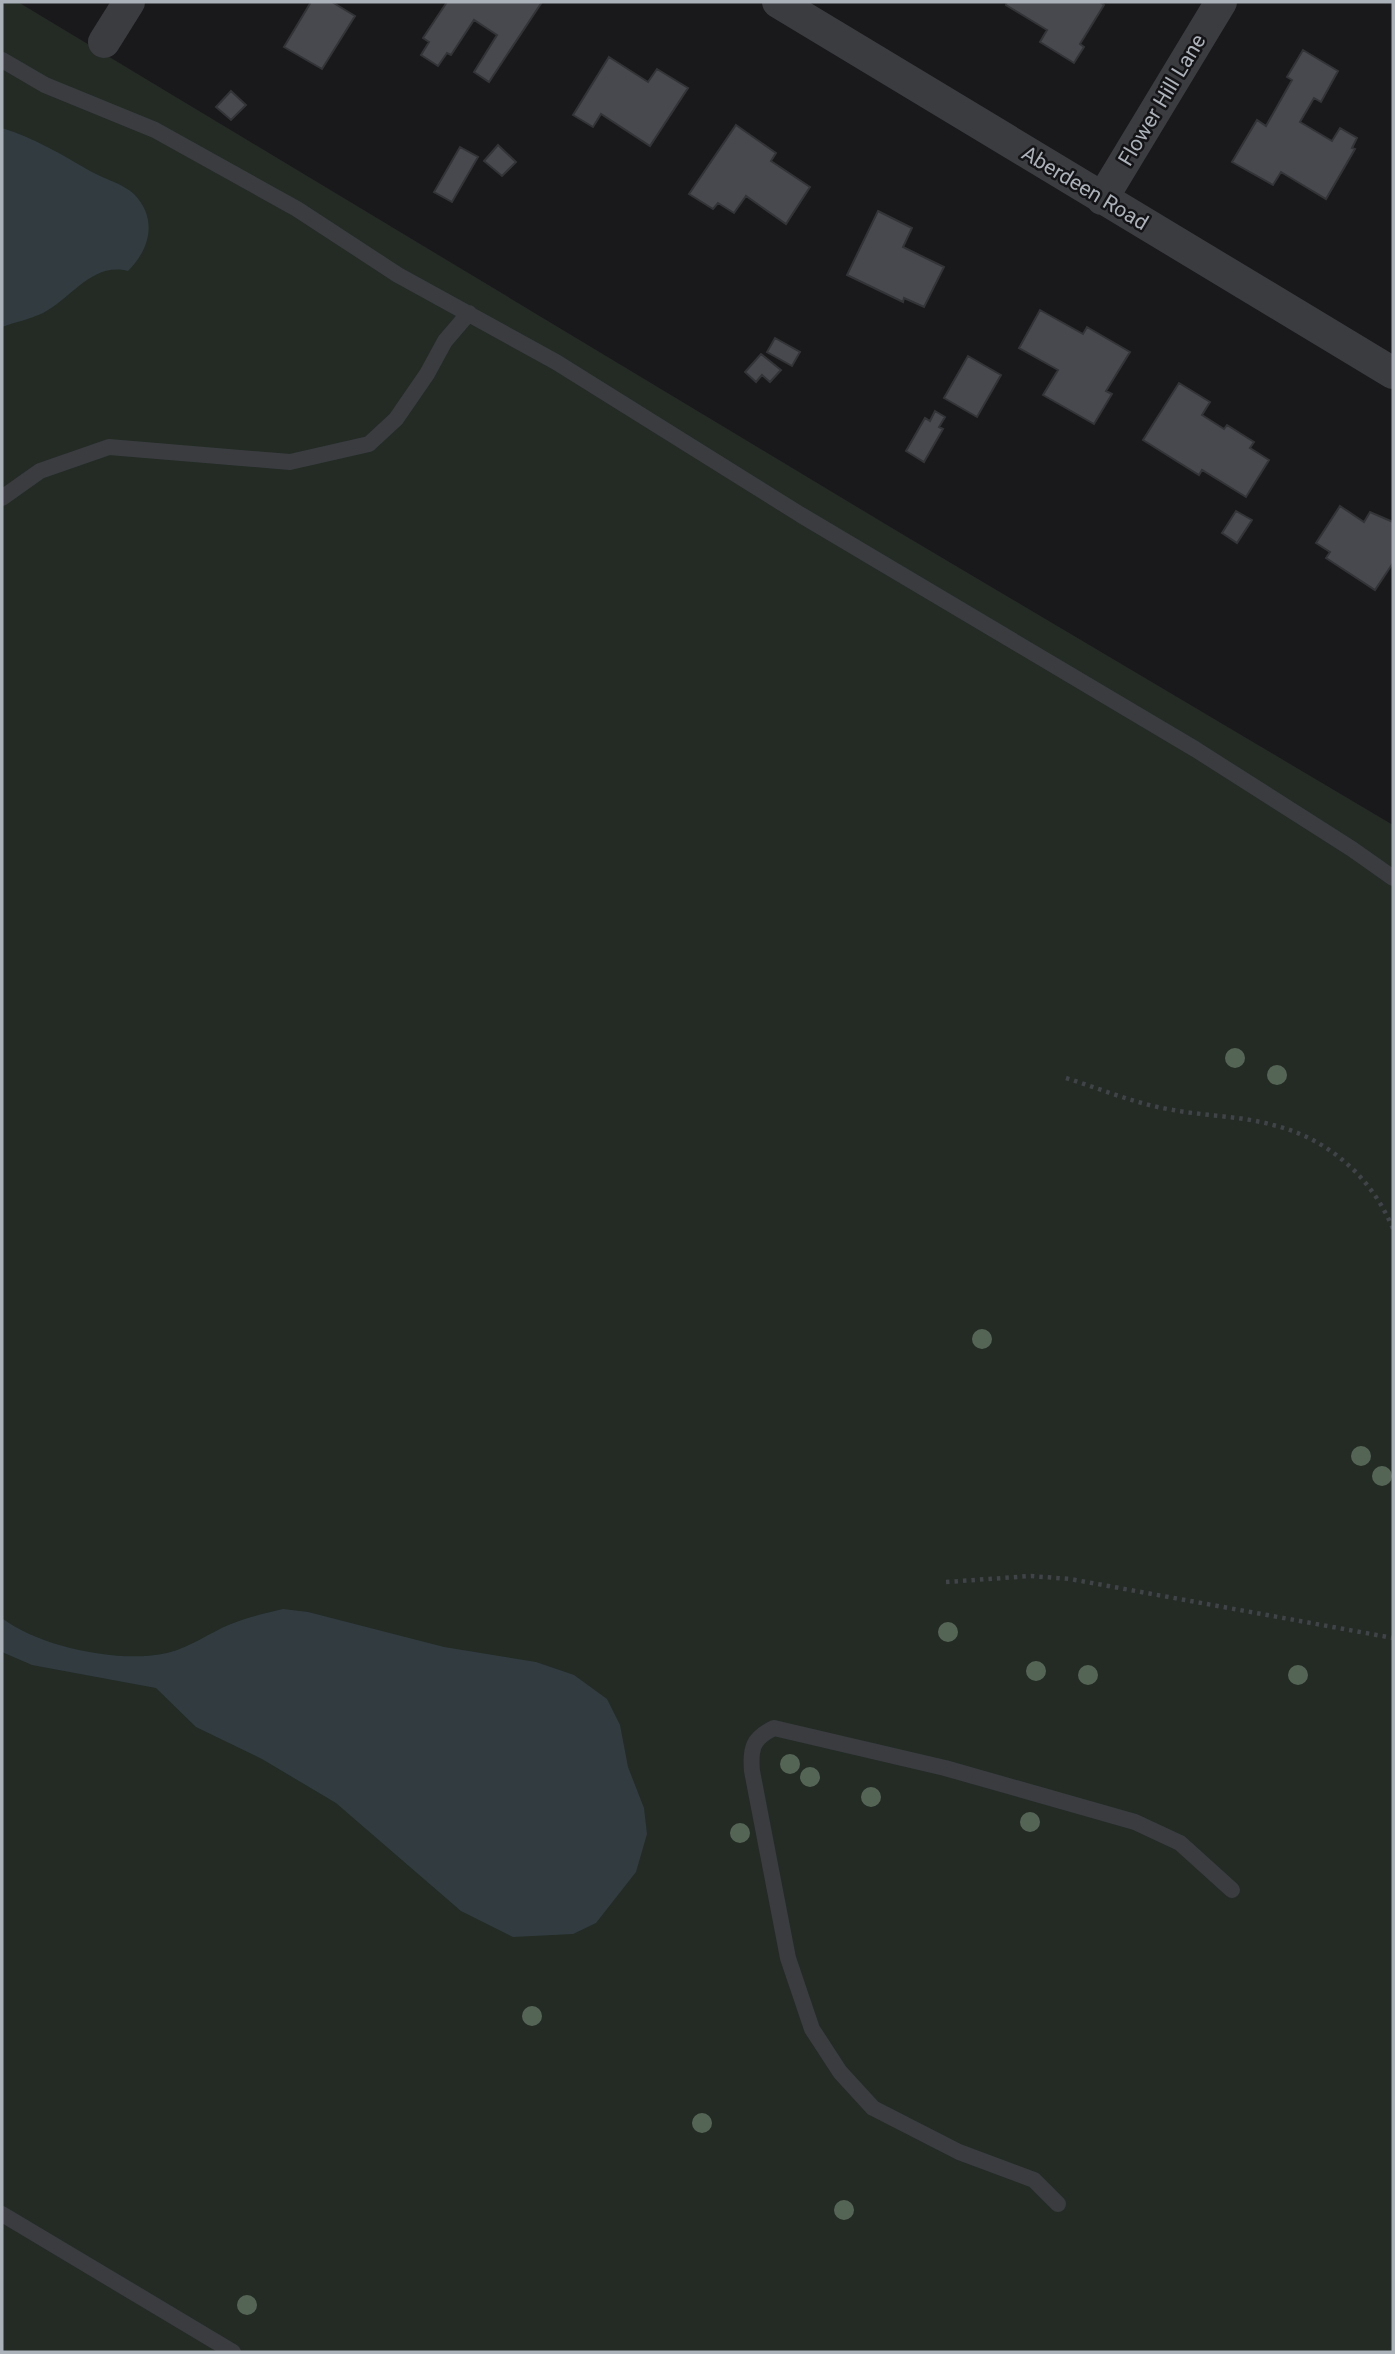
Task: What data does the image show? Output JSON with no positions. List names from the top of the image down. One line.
{"streets":{"street":["Flower Hill Lane","Aberdeen Road"]},"crossings":[["Flower Hill Lane","Aberdeen Road"]]}
